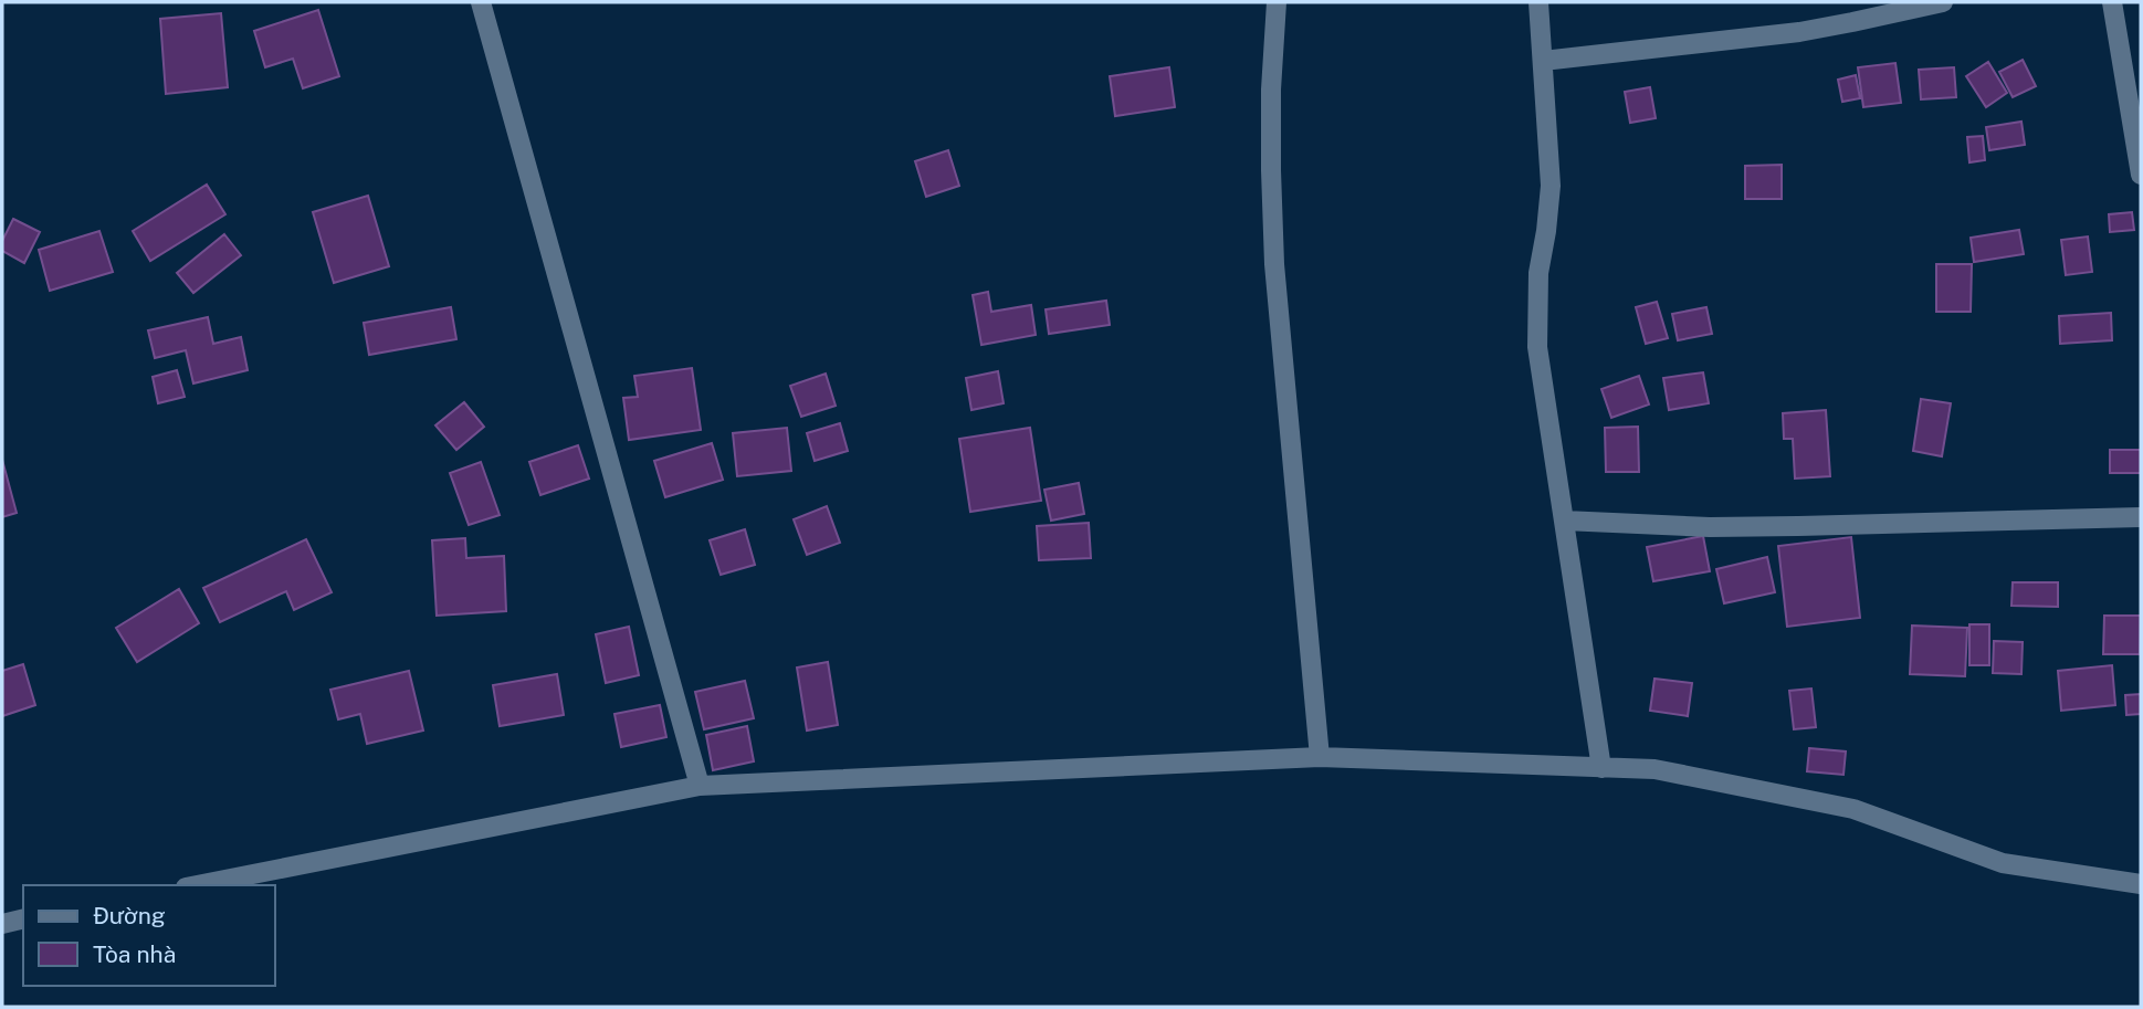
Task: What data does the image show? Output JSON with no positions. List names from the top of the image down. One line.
{"legend":["Đường","Tòa nhà"]}
